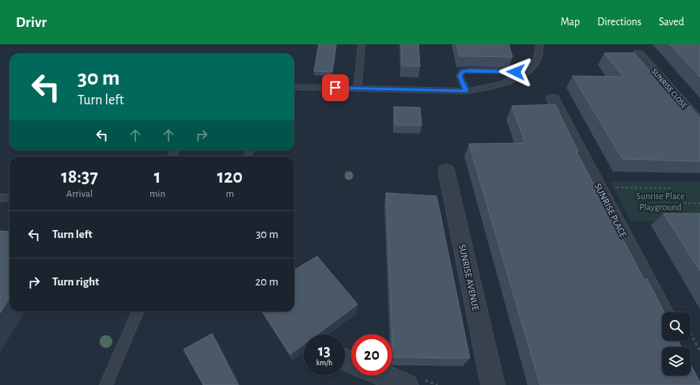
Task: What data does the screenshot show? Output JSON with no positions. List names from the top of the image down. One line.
{"streets":{"street":["SUNRISE CLOSE","SUNRISE PLACE","SUNRISE AVENUE"]},"parks":["Sunrise Place Playground"],"page":{"header":"Drivr","nav":["Map","Directions","Saved"],"turn":["30 m","Turn left"],"eta":["18:37","Arrival","1","min","120","m"],"list":[{"name":"Turn left","value":"30 m"},{"name":"Turn right","value":"20 m"}],"speed":"13 km/h","limit":"20"}}
